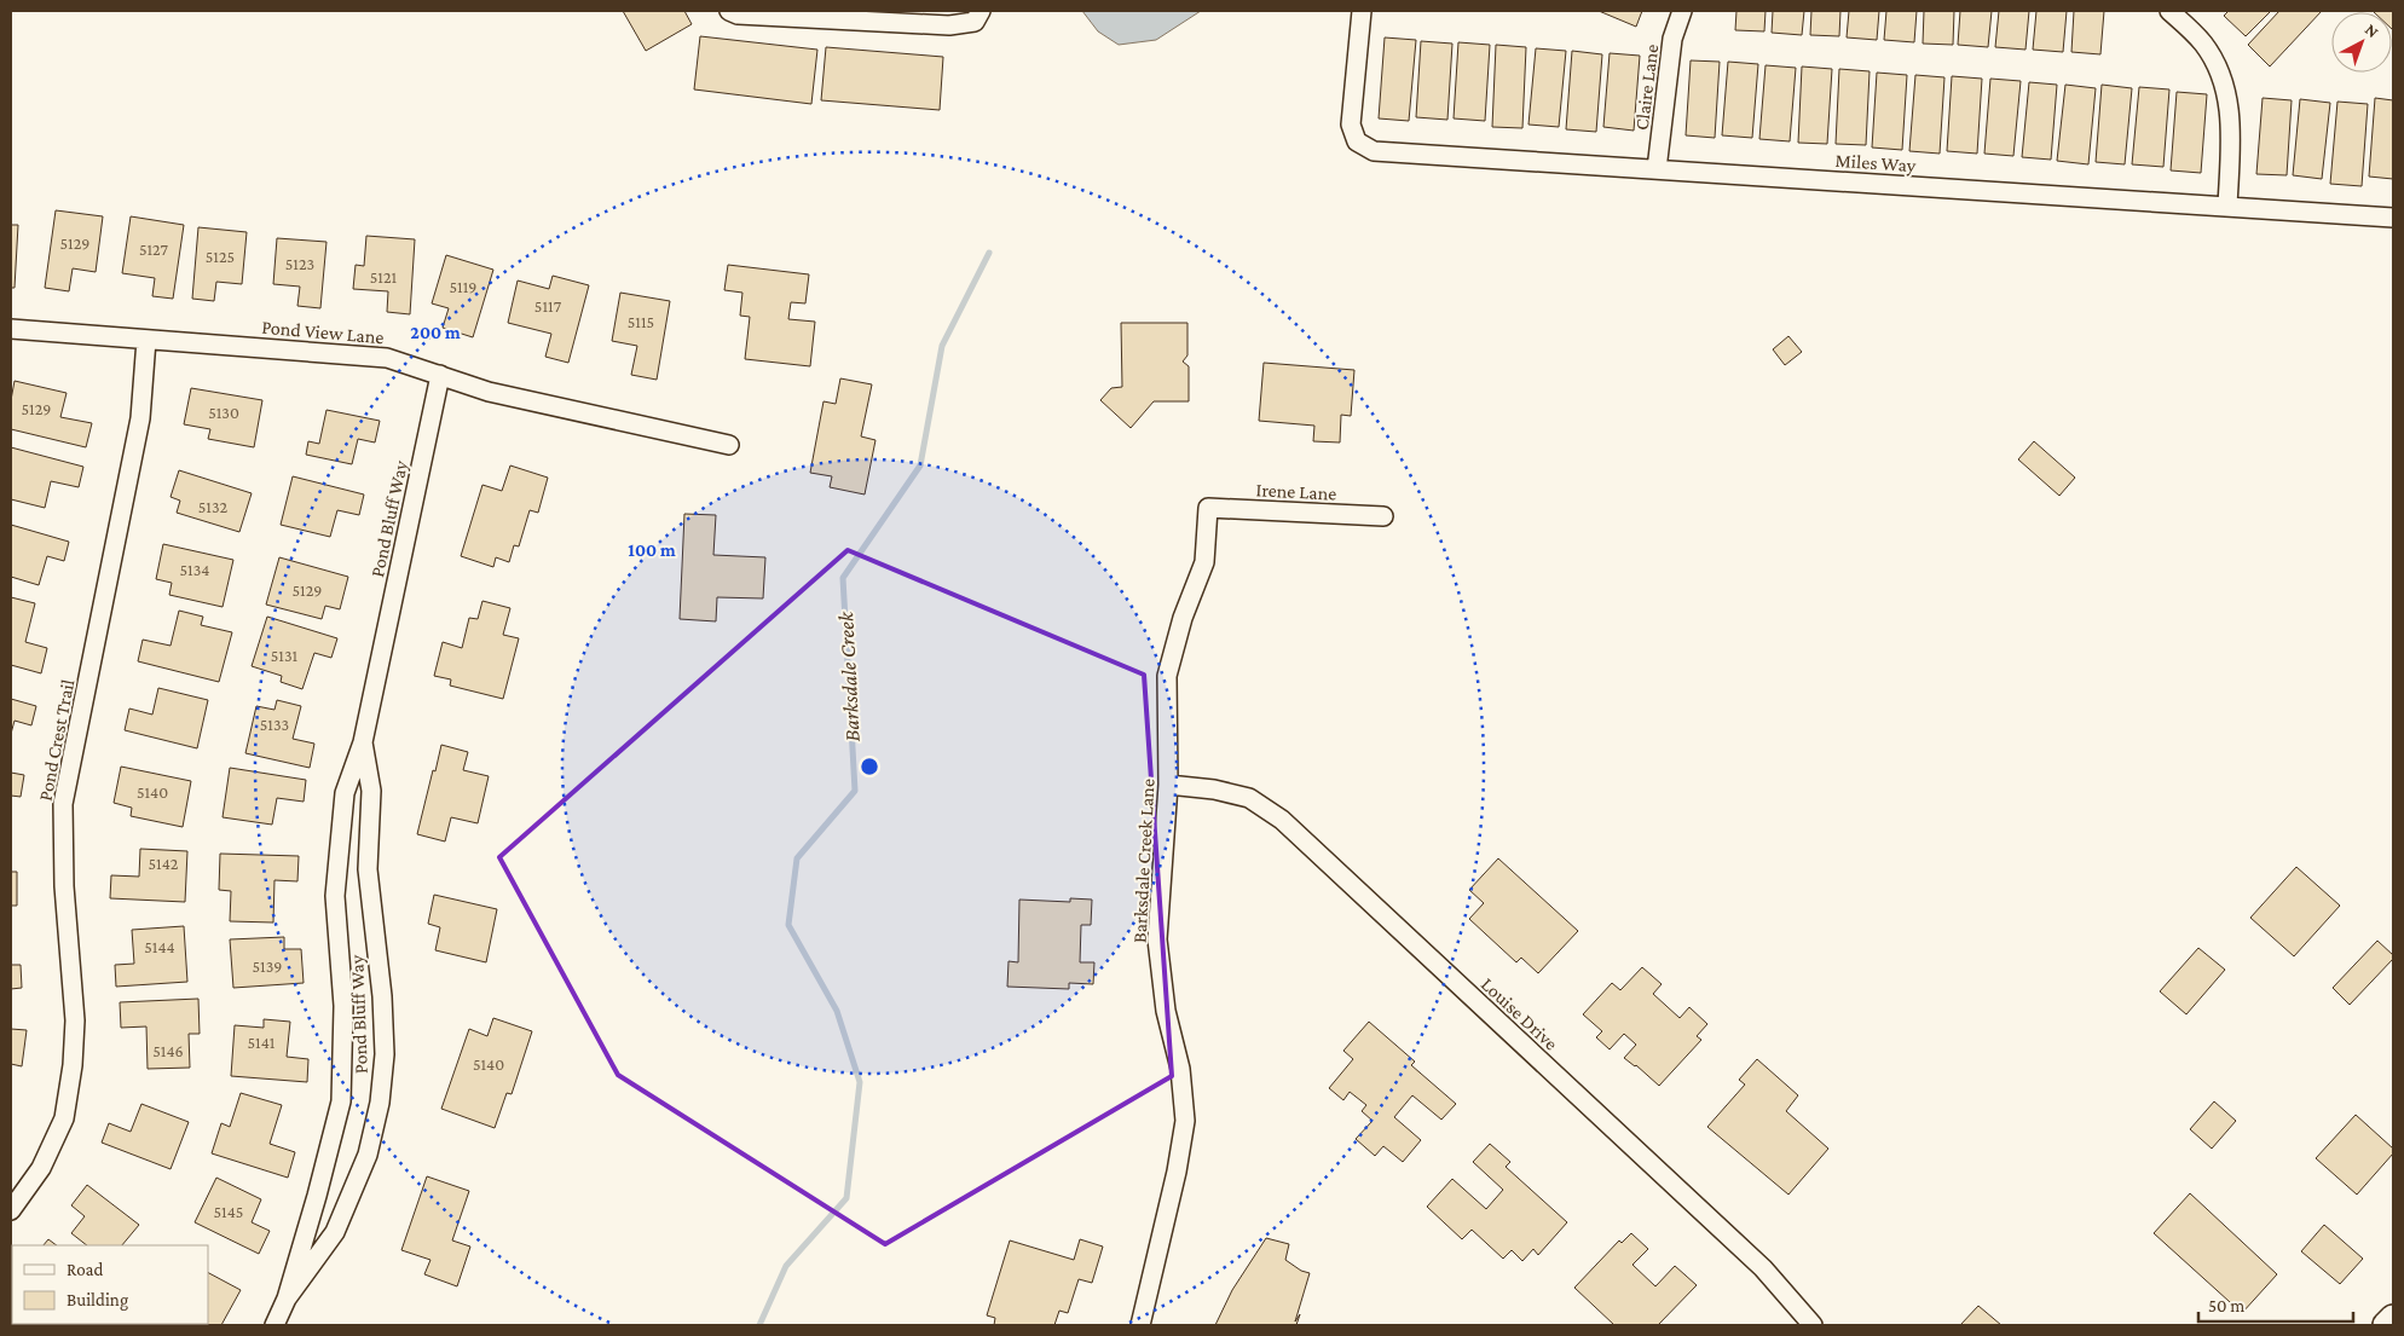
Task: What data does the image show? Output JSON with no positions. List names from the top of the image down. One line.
{"streets":{"street":["Claire Lane","Miles Way","Pond View Lane","Irene Lane","Pond Bluff Way","Pond Crest Trail","Barksdale Creek Lane","Louise Drive"]},"crossings":[["Claire Lane","Miles Way"],["Pond View Lane","Pond Bluff Way"],["Pond View Lane","Pond Crest Trail"],["Irene Lane","Barksdale Creek Lane"],["Barksdale Creek Lane","Louise Drive"]],"water":["Barksdale Creek"],"house_numbers":["5129","5127","5125","5123","5121","5119","5117","5115","5129","5130","5132","5134","5129","5131","5133","5140","5142","5144","5139","5141","5146","5140","5145"],"legend":["Road","Building"],"scale_bar":"50 m","north":"top right","rings":["200 m","100 m"]}
